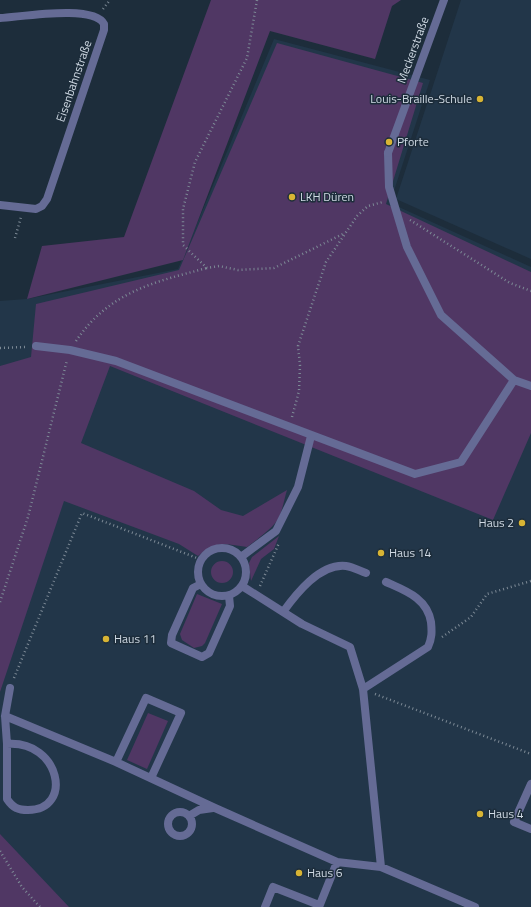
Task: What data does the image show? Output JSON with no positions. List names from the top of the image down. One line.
{"streets":{"street":["Meckerstraße","Eisenbahnstraße"]},"places":["Louis-Braille-Schule","Pforte","LKH Düren","Haus 2","Haus 14","Haus 11","Haus 4","Haus 6"]}
